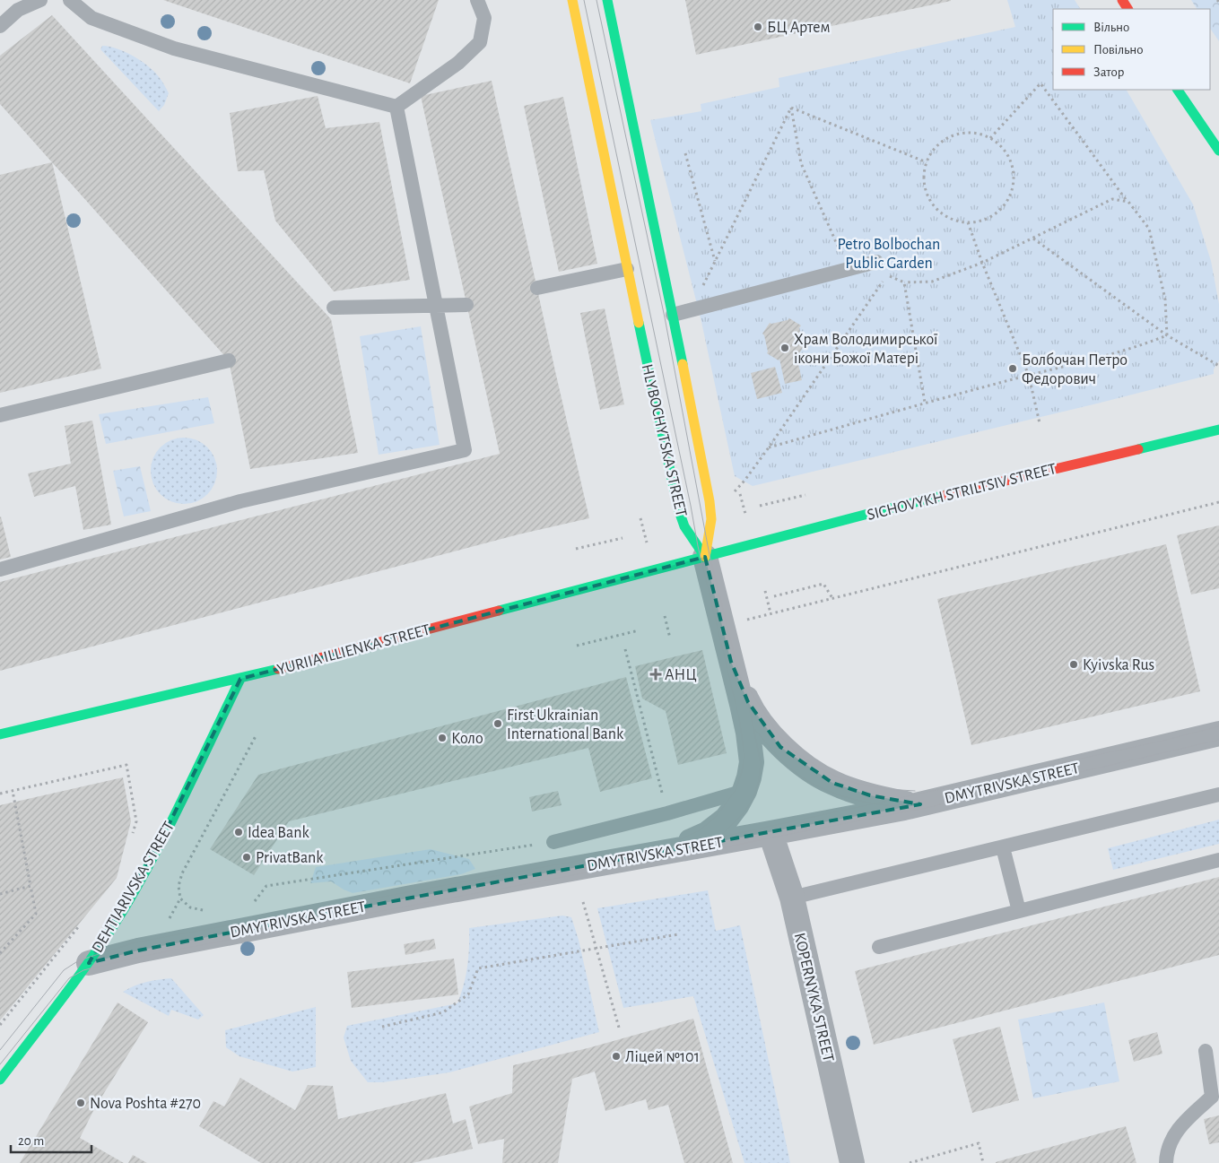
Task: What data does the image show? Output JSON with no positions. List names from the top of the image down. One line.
{"streets":{"main road":["HLYBOCHYTSKA STREET","SICHOVYKH STRILTSIV STREET","YURIIA ILLIENKA STREET","DEHTIARIVSKA STREET"],"street":["DMYTRIVSKA STREET","KOPERNYKA STREET"]},"crossings":[["HLYBOCHYTSKA STREET","SICHOVYKH STRILTSIV STREET"],["HLYBOCHYTSKA STREET","YURIIA ILLIENKA STREET"],["SICHOVYKH STRILTSIV STREET","YURIIA ILLIENKA STREET"],["YURIIA ILLIENKA STREET","DEHTIARIVSKA STREET"],["DMYTRIVSKA STREET","DEHTIARIVSKA STREET"],["DMYTRIVSKA STREET","KOPERNYKA STREET"]],"parks":["Petro Bolbochan Public Garden"],"places":{"other":["БЦ Артем","Храм Володимирської ікони Божої Матері","Болбочан Петро Федорович","Kyivska Rus","First Ukrainian International Bank","Коло","Idea Bank","PrivatBank","Ліцей №101","Nova Poshta #270"],"health":["АНЦ"]},"legend":["Вільно","Повільно","Затор"],"scale_bar":"20 m"}
